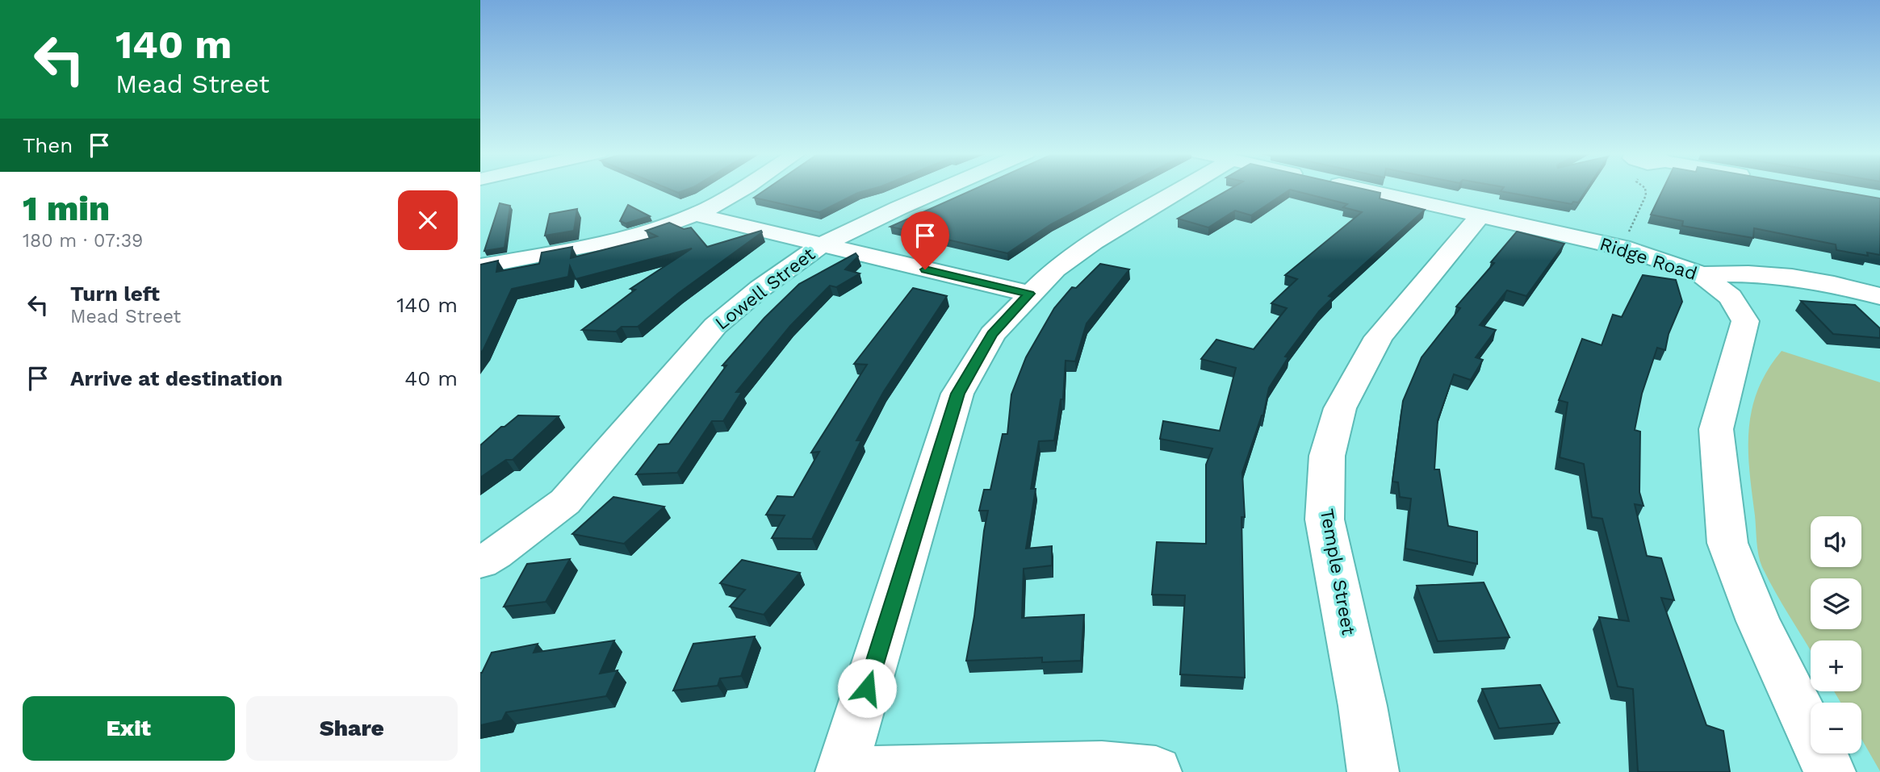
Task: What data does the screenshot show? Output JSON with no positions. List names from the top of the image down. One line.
{"streets":{"street":["Ridge Road","Lowell Street","Temple Street"]},"crossings":[["Ridge Road","Temple Street"]],"page":{"turn":["140 m","Mead Street"],"then":"Then","heading":["1 min","180 m · 07:39"],"list":[{"name":"Turn left","note":"Mead Street","value":"140 m"},{"name":"Arrive at destination","value":"40 m"}],"map_buttons":["+","−"],"buttons":["Exit","Share"]}}
